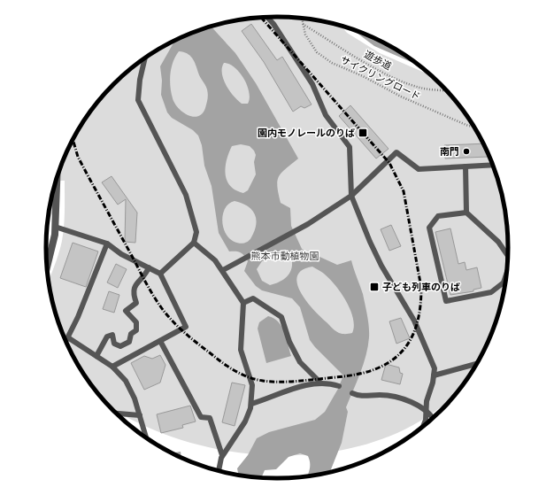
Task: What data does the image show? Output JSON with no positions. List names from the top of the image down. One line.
{"streets":{"path":["遊歩道","サイクリングロード"]},"crossings":[["遊歩道","サイクリングロード"]],"parks":["熊本市動植物園"],"places":{"transit":["園内モノレールのりば","子ども列車のりば"],"other":["南門"]}}
